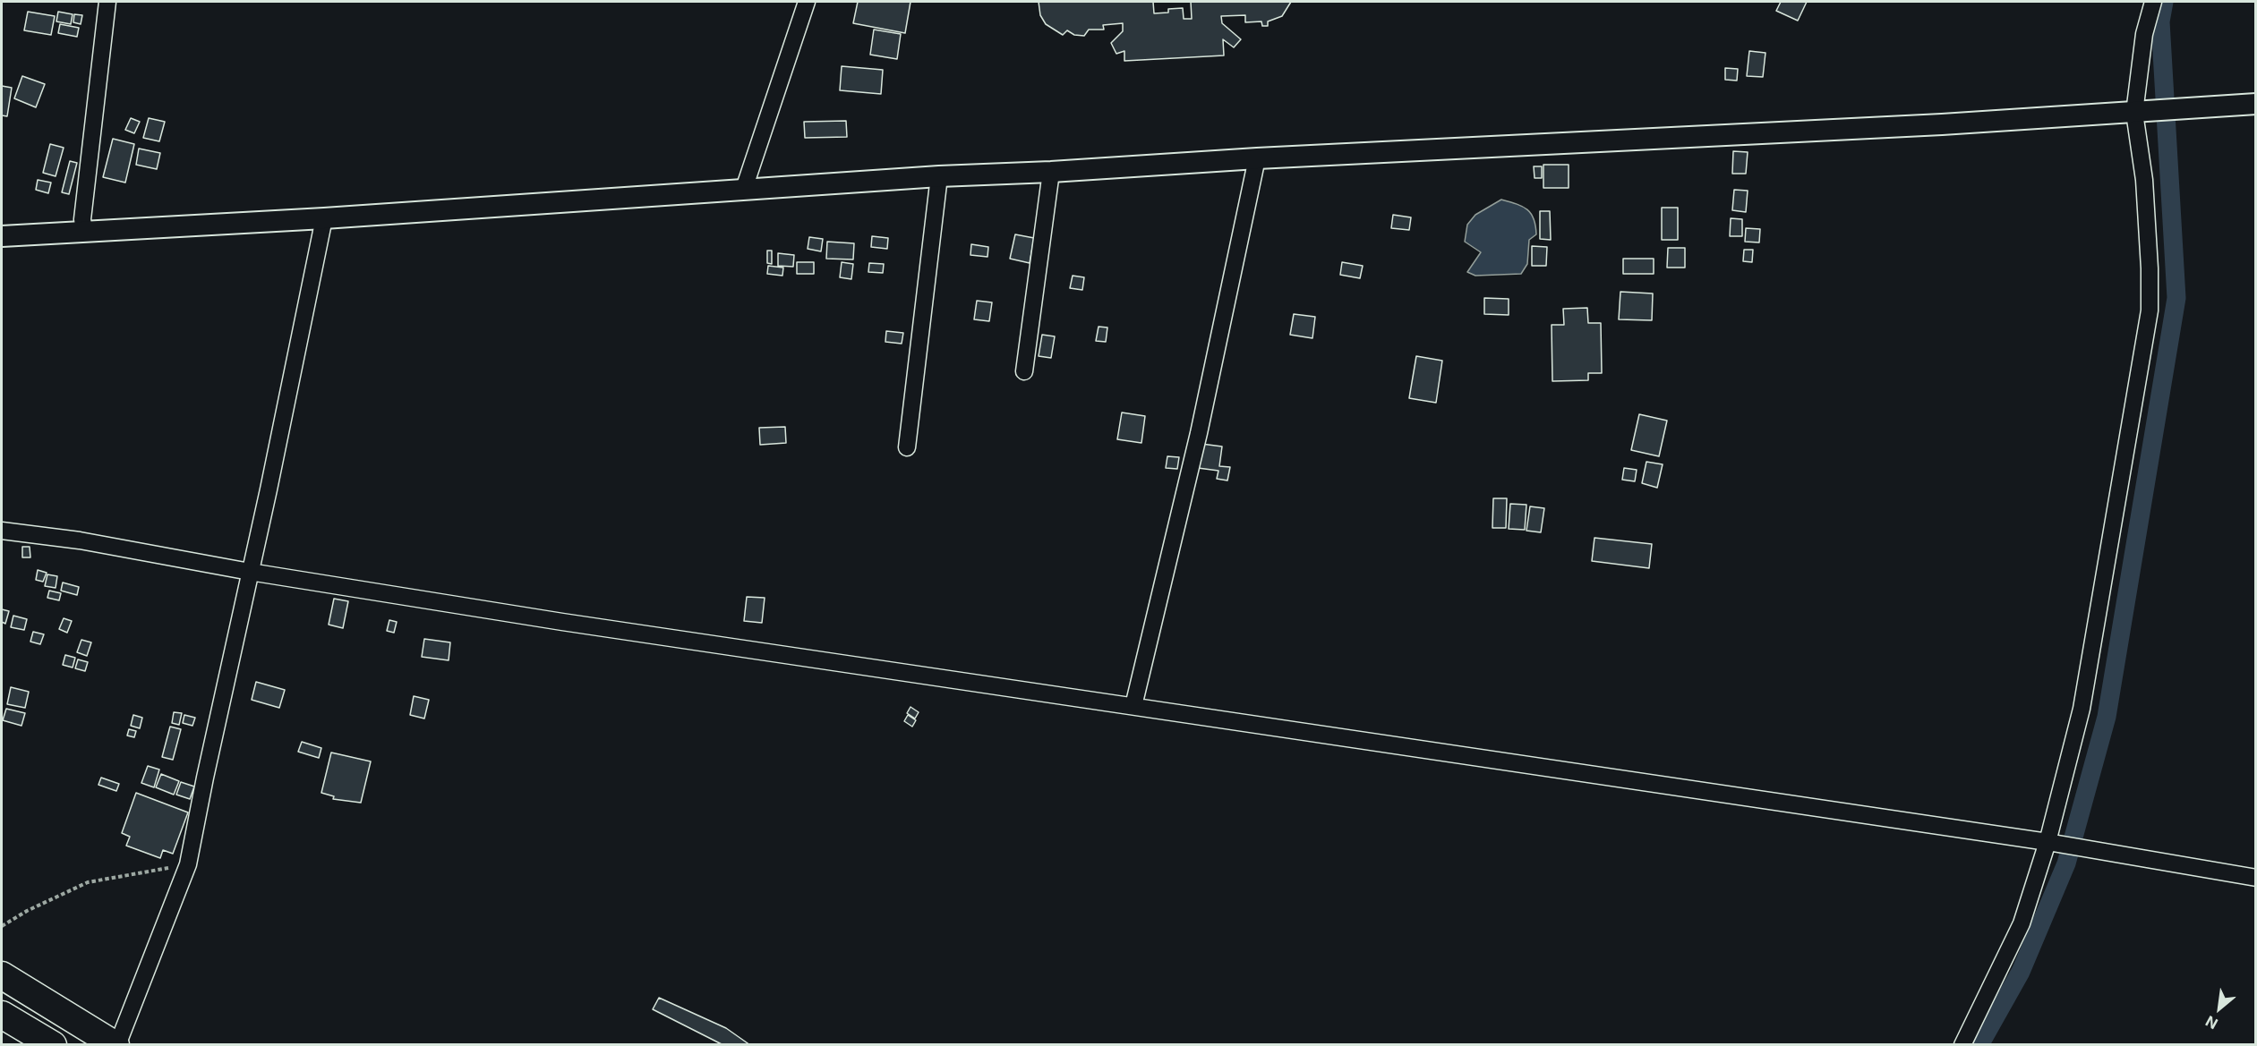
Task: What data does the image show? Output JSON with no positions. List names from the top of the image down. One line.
{"north":"bottom left"}
